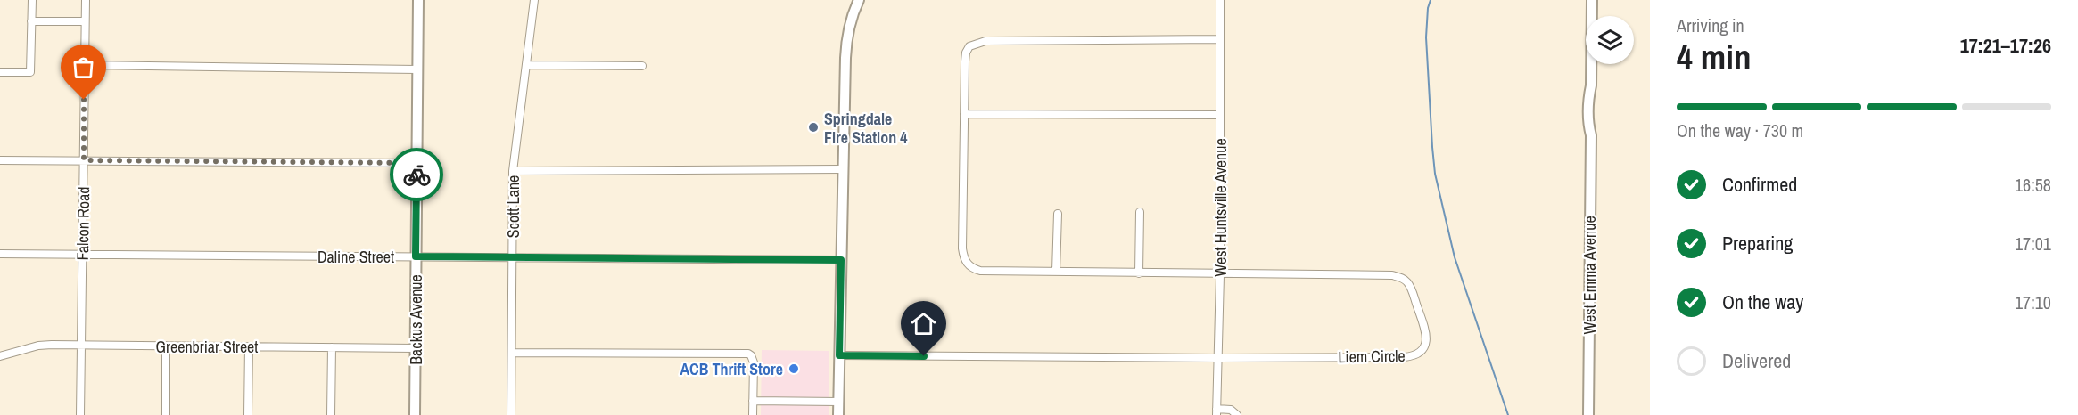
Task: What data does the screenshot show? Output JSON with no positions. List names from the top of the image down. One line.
{"streets":{"street":["Scott Lane","West Huntsville Avenue","Falcon Road","Daline Street","West Emma Avenue","Backus Avenue","Greenbriar Street","Liem Circle"]},"crossings":[["Scott Lane","Daline Street"],["West Huntsville Avenue","Liem Circle"],["Falcon Road","Daline Street"],["Falcon Road","Greenbriar Street"],["Daline Street","Backus Avenue"],["Backus Avenue","Greenbriar Street"]],"places":["Springdale Fire Station 4","ACB Thrift Store"],"page":{"heading":["4 min","Arriving in","17:21–17:26"],"bar":"On the way · 730 m","list":[["Confirmed","16:58"],["Preparing","17:01"],["On the way","17:10"],"Delivered"]}}
